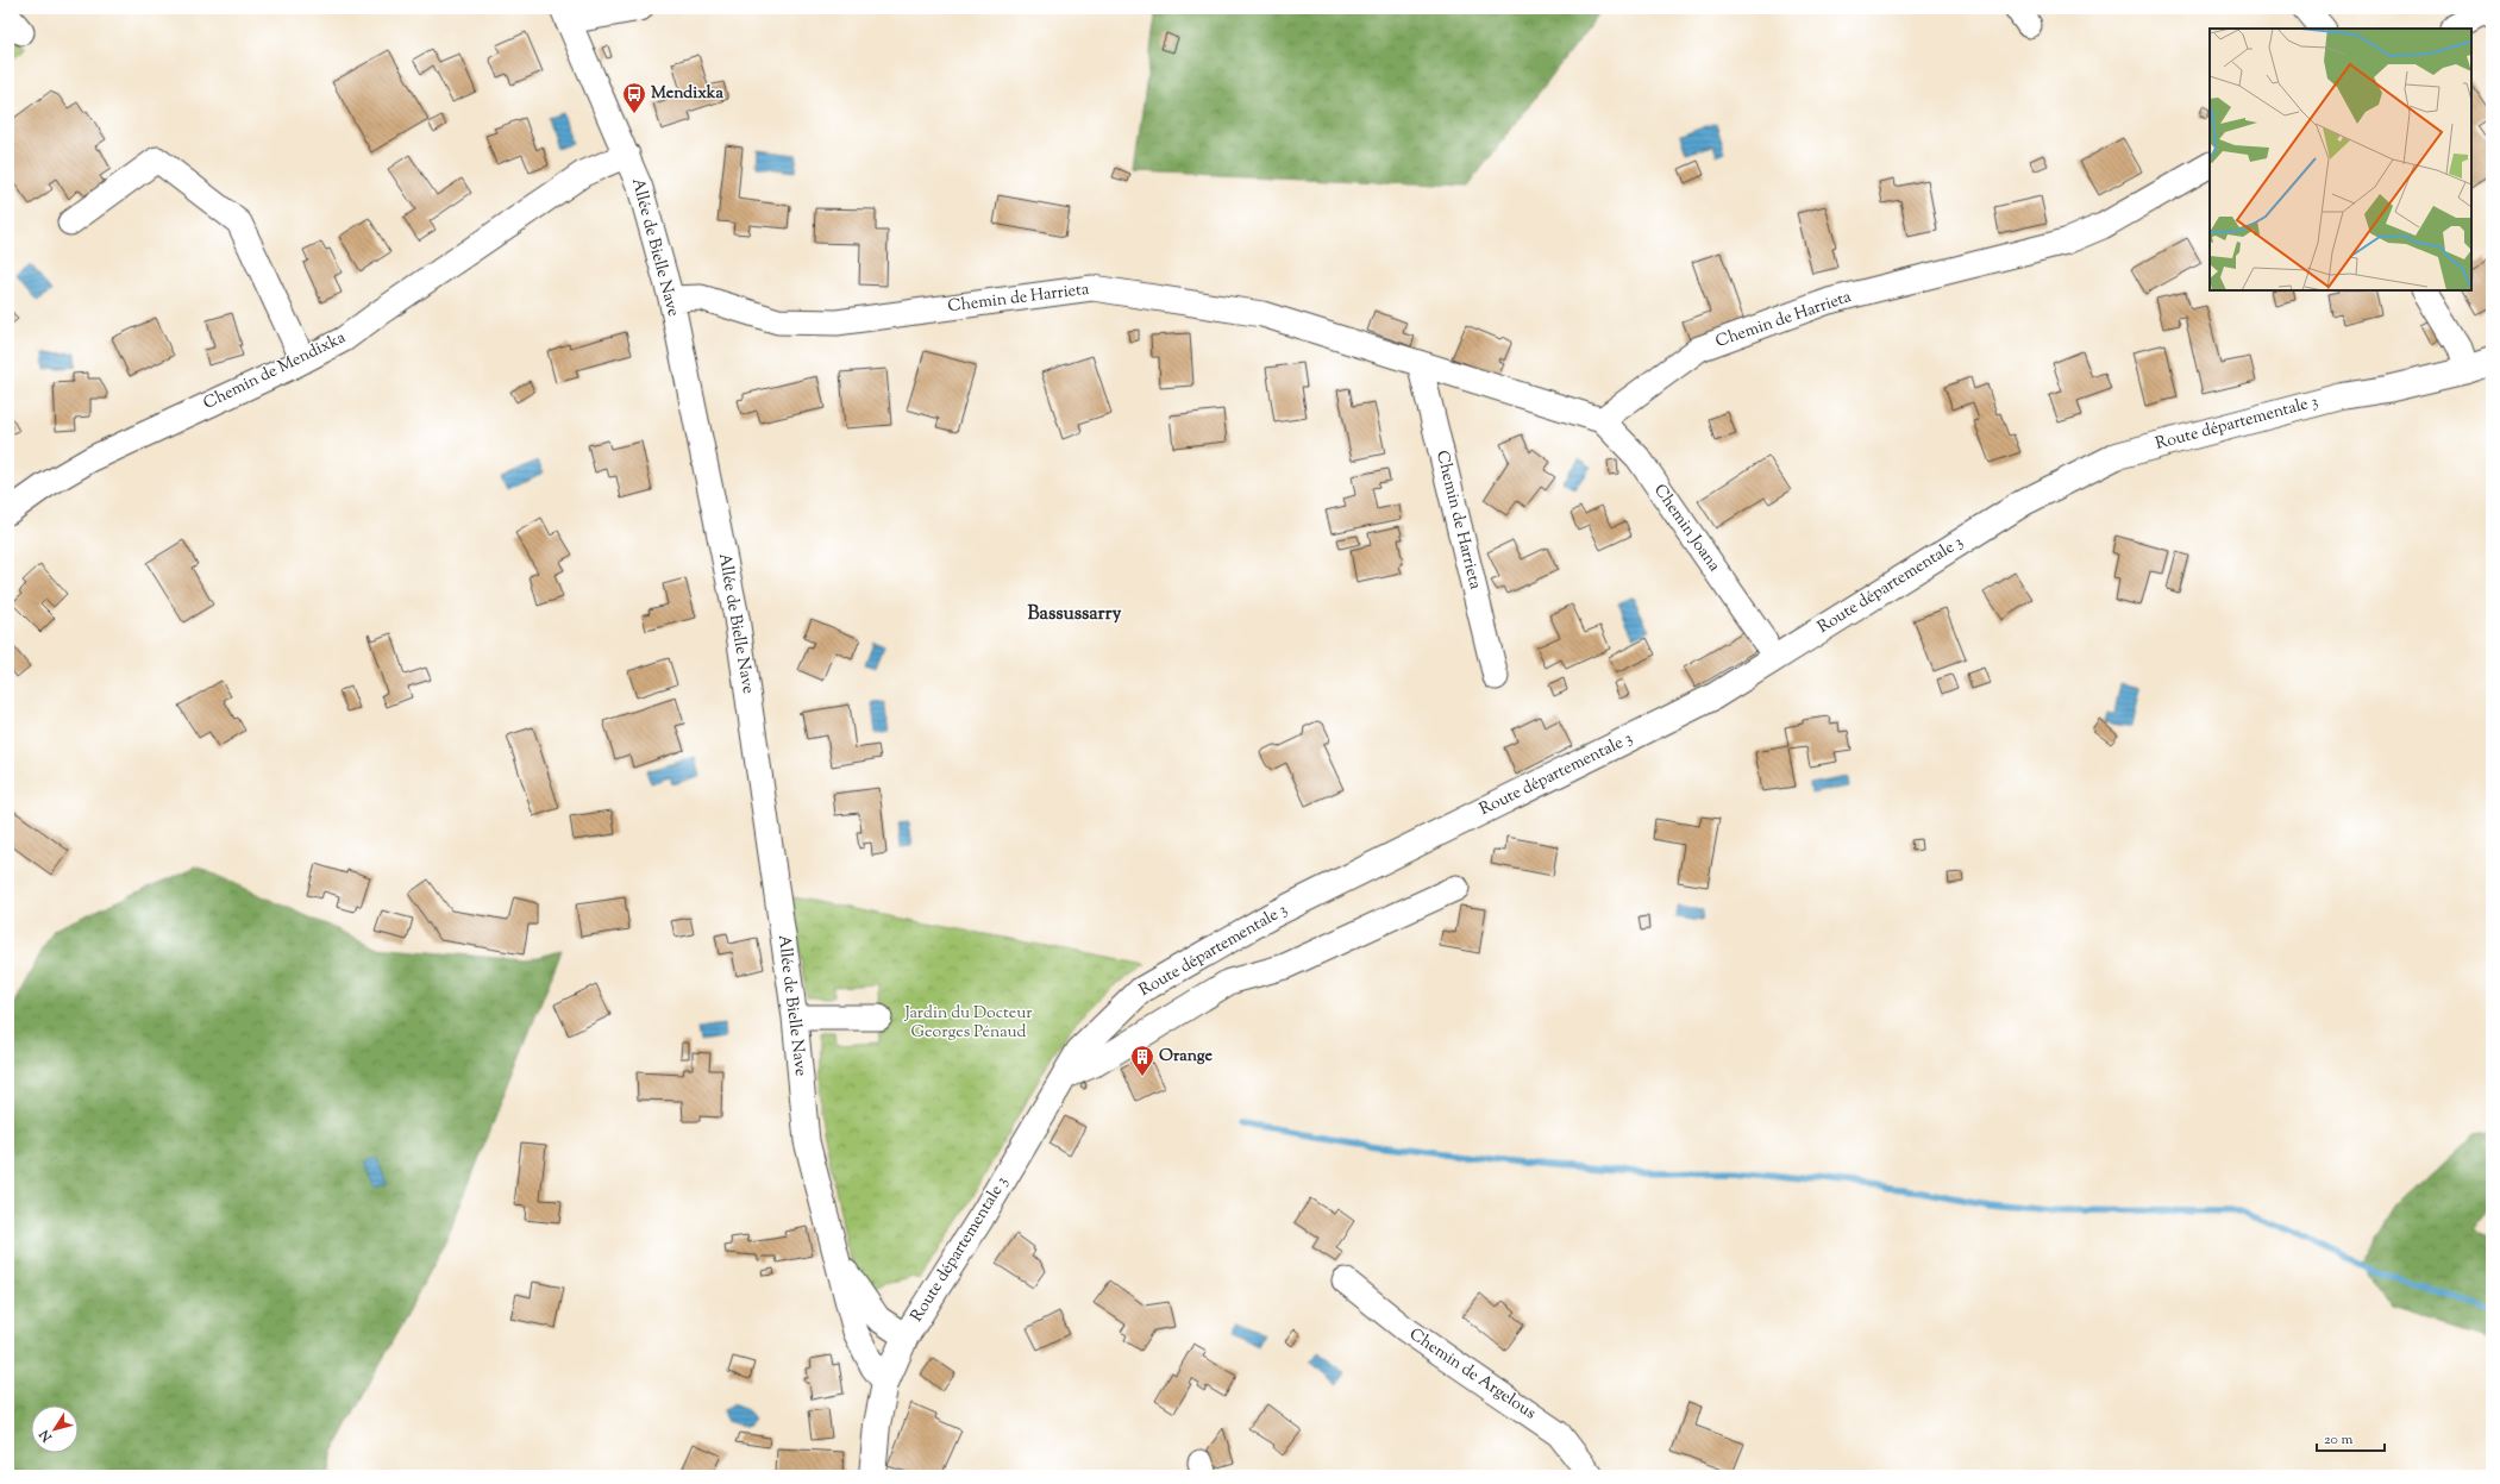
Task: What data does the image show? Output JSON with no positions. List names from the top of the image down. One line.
{"streets":{"main road":["Route départementale 3"],"street":["Allée de Bielle Nave","Chemin de Harrieta","Chemin de Mendixka","Chemin Joana","Chemin de Argelous"]},"crossings":[["Allée de Bielle Nave","Chemin de Harrieta"],["Allée de Bielle Nave","Chemin de Mendixka"],["Allée de Bielle Nave","Route départementale 3"],["Chemin de Harrieta","Chemin Joana"]],"districts":["Bassussarry"],"parks":["Jardin du Docteur Georges Pénaud"],"places":{"bus stop":["Mendixka"],"building":["Orange"]},"scale_bar":"20 m","north":"bottom left"}
